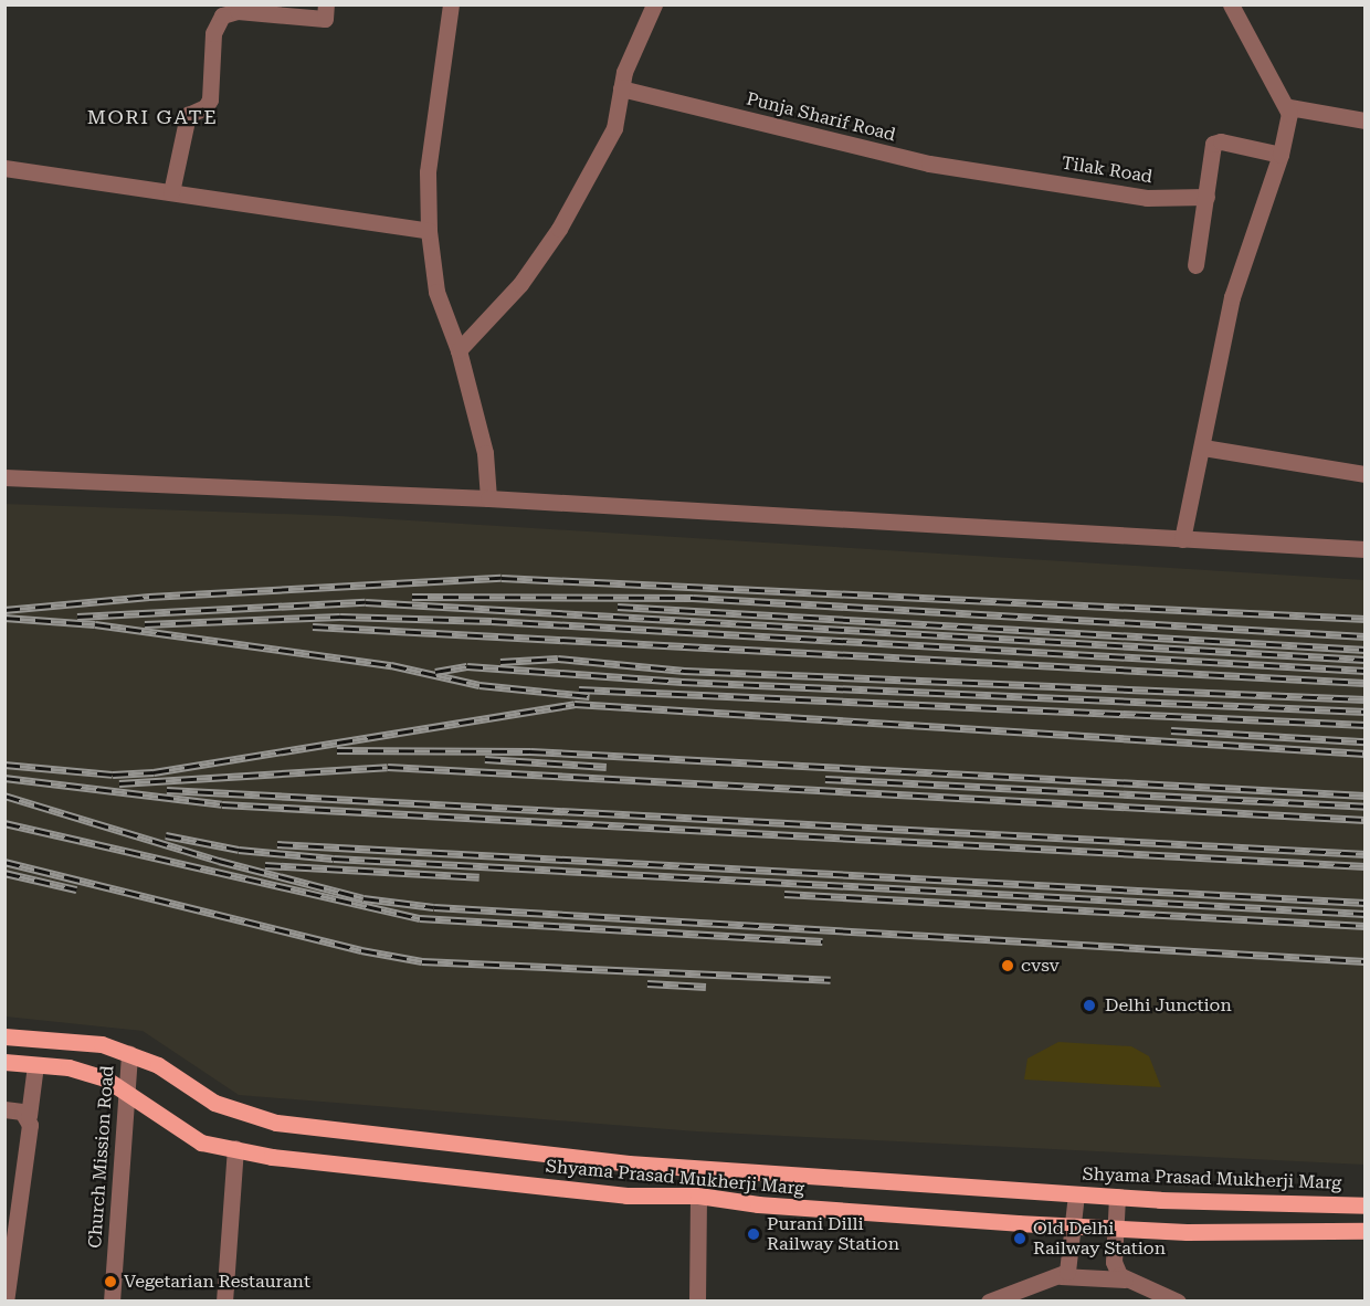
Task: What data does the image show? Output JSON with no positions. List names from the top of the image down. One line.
{"streets":{"main road":["Shyama Prasad Mukherji Marg"],"street":["Punja Sharif Road","Tilak Road","Church Mission Road"]},"crossings":[["Punja Sharif Road","Tilak Road"],["Church Mission Road","Shyama Prasad Mukherji Marg"]],"districts":["MORI GATE"],"places":["cvsv","Delhi Junction","Purani Dilli Railway Station","Old Delhi Railway Station","Vegetarian Restaurant"]}
